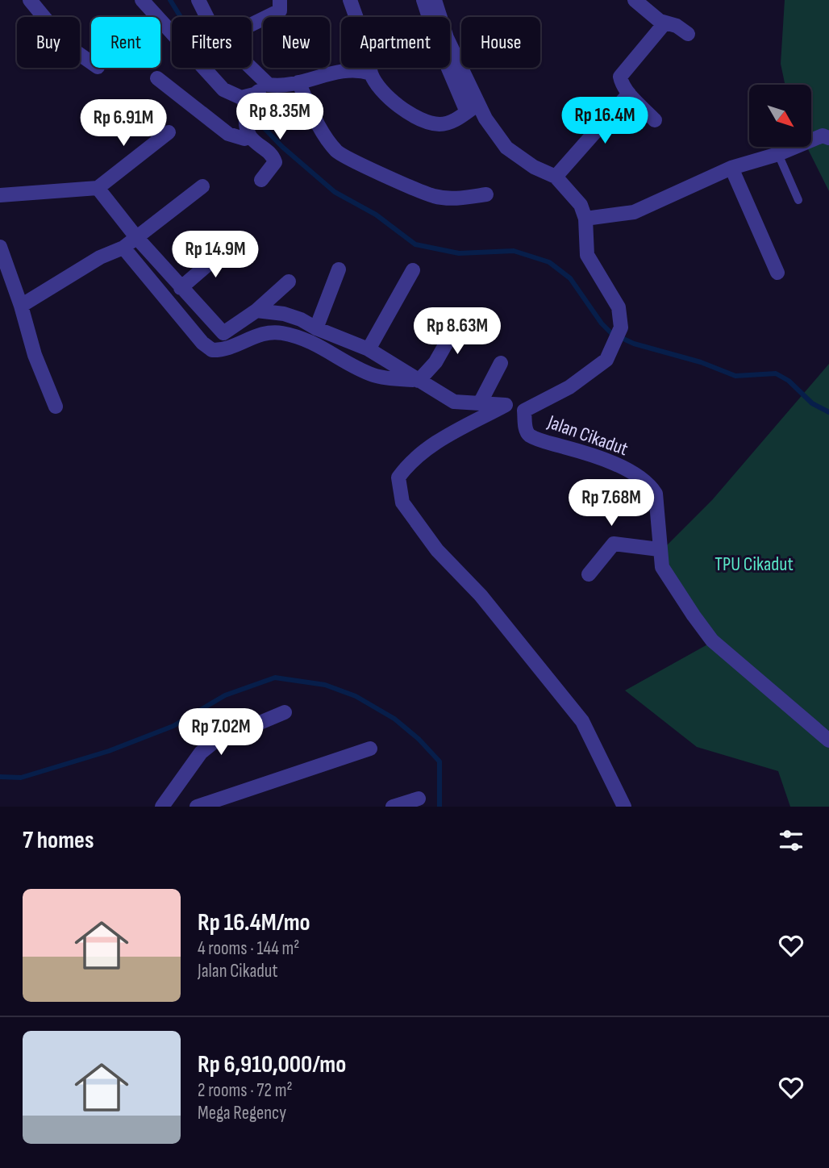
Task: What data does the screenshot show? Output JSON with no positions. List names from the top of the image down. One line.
{"streets":{"street":["Jalan Cikadut"]},"parks":["TPU Cikadut"],"north":"bottom right","page":{"chip":["Buy","Rent","Filters","New","Apartment","House"],"price":["Rp 8.35M","Rp 16.4M","Rp 6.91M","Rp 14.9M","Rp 8.63M","Rp 7.68M","Rp 7.02M"],"heading":"7 homes","list":[{"name":"Rp 16.4M/mo","note":"4 rooms · 144 m² · Jalan Cikadut"},{"name":"Rp 6,910,000/mo","note":"2 rooms · 72 m² · Mega Regency"}]}}
